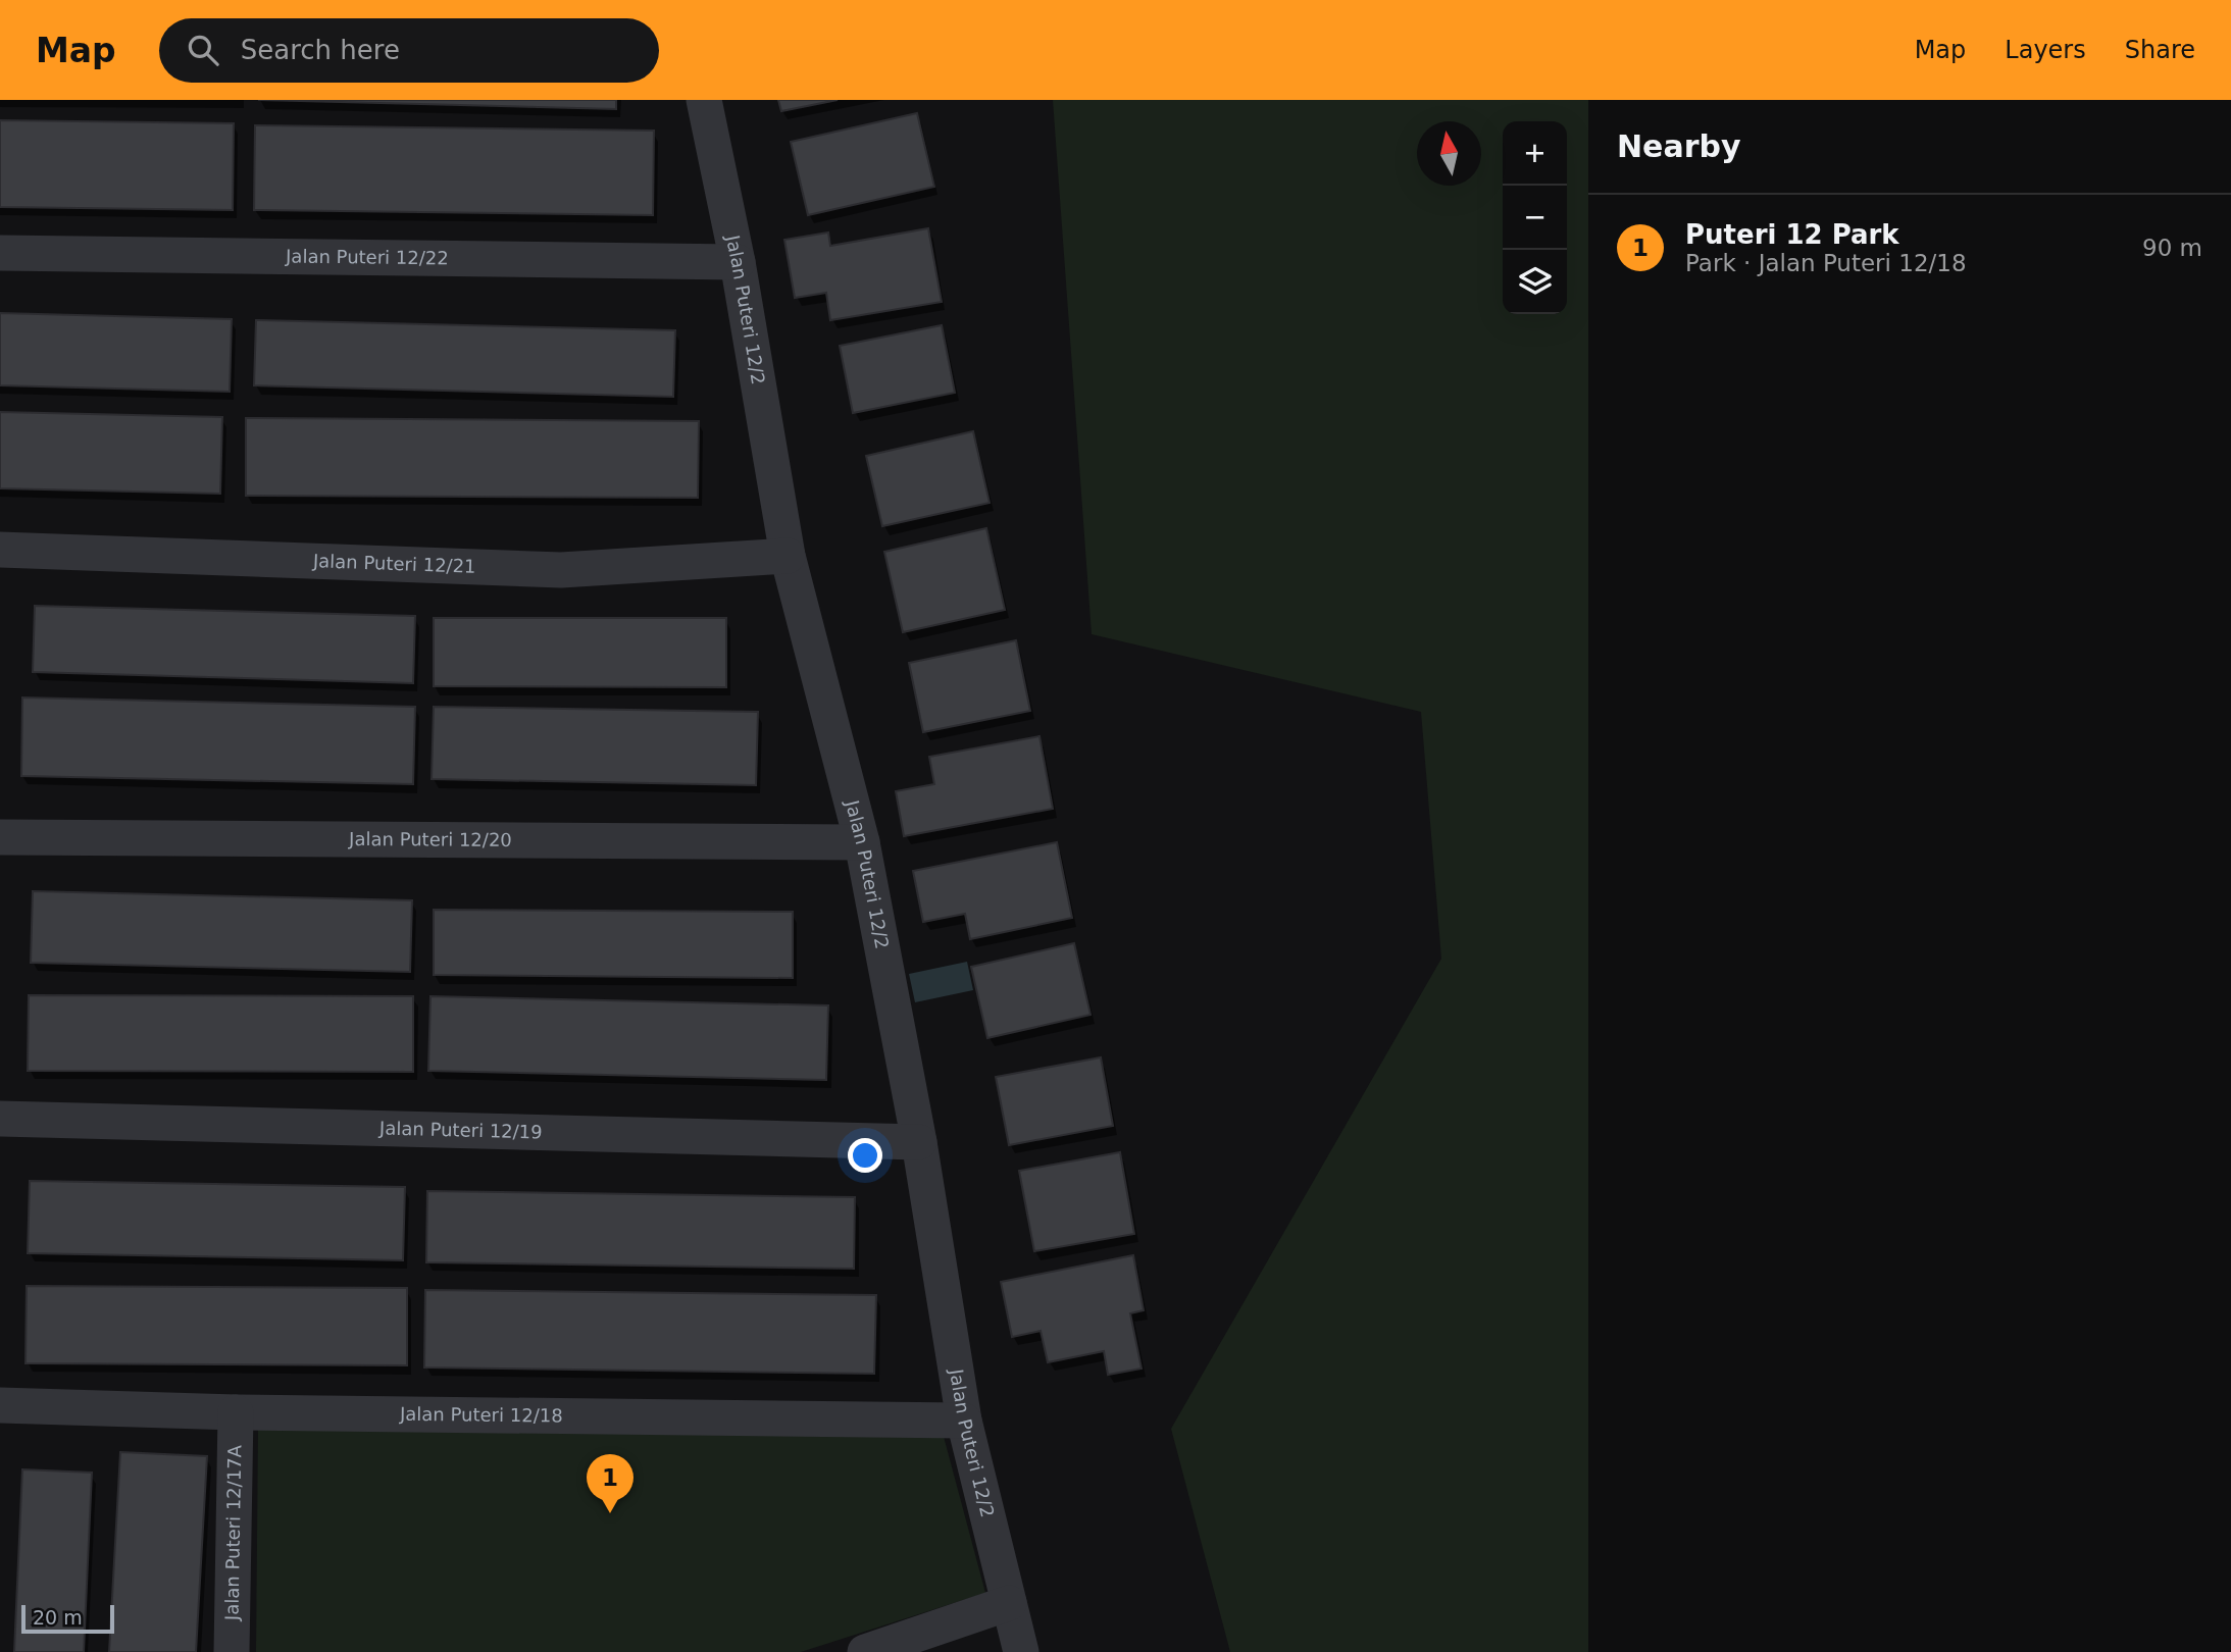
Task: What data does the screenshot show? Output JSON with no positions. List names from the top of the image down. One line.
{"streets":{"street":["Jalan Puteri 12/22","Jalan Puteri 12/2","Jalan Puteri 12/21","Jalan Puteri 12/20","Jalan Puteri 12/19","Jalan Puteri 12/18","Jalan Puteri 12/17A"]},"crossings":[["Jalan Puteri 12/22","Jalan Puteri 12/2"],["Jalan Puteri 12/2","Jalan Puteri 12/21"],["Jalan Puteri 12/2","Jalan Puteri 12/20"],["Jalan Puteri 12/2","Jalan Puteri 12/19"],["Jalan Puteri 12/2","Jalan Puteri 12/18"],["Jalan Puteri 12/18","Jalan Puteri 12/17A"]],"scale_bar":"20 m","north":"top","page":{"header":"Map","search":"Search here","nav":["Map","Layers","Share"],"heading":"Nearby","map_buttons":["+","−"],"list":[{"mark":"1","name":"Puteri 12 Park","note":"Park · Jalan Puteri 12/18","value":"90 m"}],"pins":"1","scale":"20 m"}}
